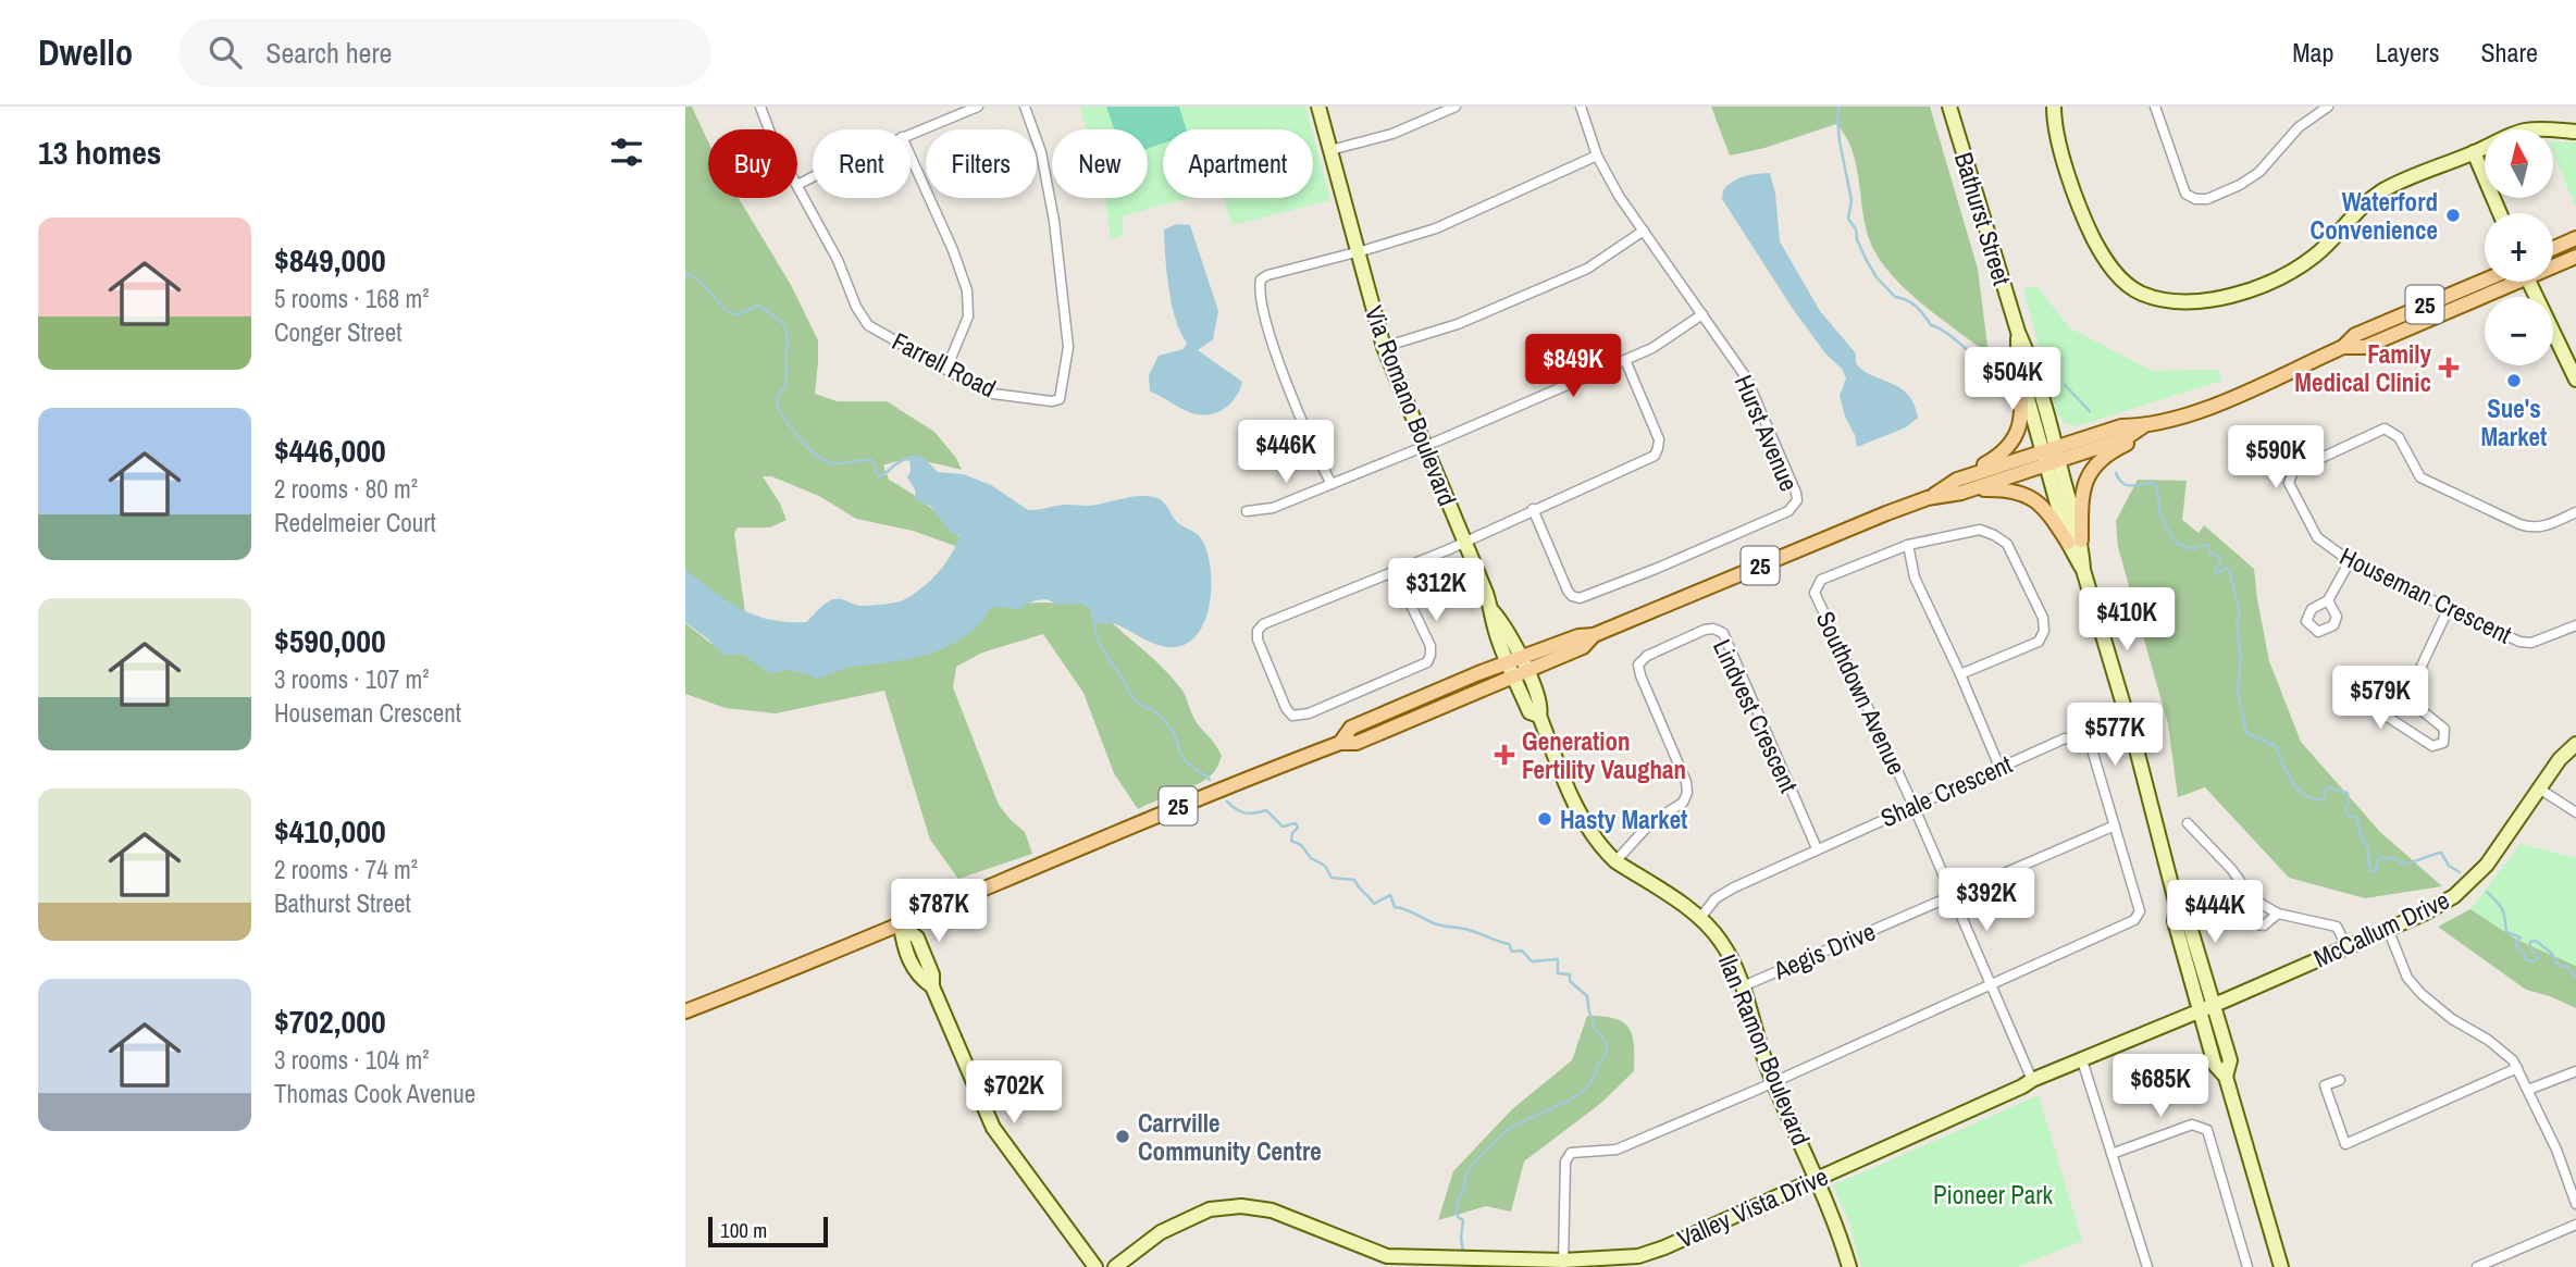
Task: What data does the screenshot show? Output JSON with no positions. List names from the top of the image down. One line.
{"streets":{"main road":["25"],"street":["Bathurst Street","Farrell Road","Via Romano Boulevard","Hurst Avenue","Houseman Crescent","Southdown Avenue","Lindvest Crescent","Shale Crescent","McCallum Drive","Aegis Drive","Ilan Ramon Boulevard","Valley Vista Drive"]},"crossings":[["Bathurst Street","25"],["Bathurst Street","McCallum Drive"],["Bathurst Street","Valley Vista Drive"],["25","Via Romano Boulevard"],["25","Ilan Ramon Boulevard"],["Via Romano Boulevard","Ilan Ramon Boulevard"],["Southdown Avenue","Shale Crescent"],["Southdown Avenue","Aegis Drive"],["Southdown Avenue","Valley Vista Drive"],["Lindvest Crescent","Shale Crescent"],["Lindvest Crescent","Ilan Ramon Boulevard"],["Shale Crescent","Aegis Drive"],["Shale Crescent","Ilan Ramon Boulevard"],["Shale Crescent","Valley Vista Drive"],["McCallum Drive","Valley Vista Drive"],["Aegis Drive","Ilan Ramon Boulevard"],["Ilan Ramon Boulevard","Valley Vista Drive"]],"parks":["Pioneer Park"],"places":{"other":["Waterford Convenience","Sue's Market","Hasty Market","Carrville Community Centre"],"health":["Family Medical Clinic","Generation Fertility Vaughan"]},"scale_bar":"100 m","north":"top","page":{"header":"Dwello","search":"Search here","nav":["Map","Layers","Share"],"heading":"13 homes","map_buttons":["+","−"],"chip":["Buy","Rent","Filters","New","Apartment"],"list":[{"name":"$849,000","note":"5 rooms · 168 m² · Conger Street"},{"name":"$446,000","note":"2 rooms · 80 m² · Redelmeier Court"},{"name":"$590,000","note":"3 rooms · 107 m² · Houseman Crescent"},{"name":"$410,000","note":"2 rooms · 74 m² · Bathurst Street"},{"name":"$702,000","note":"3 rooms · 104 m² · Thomas Cook Avenue"}],"price":["$849K","$504K","$446K","$590K","$312K","$410K","$579K","$577K","$392K","$787K","$444K","$685K","$702K"],"scale":"100 m"}}
